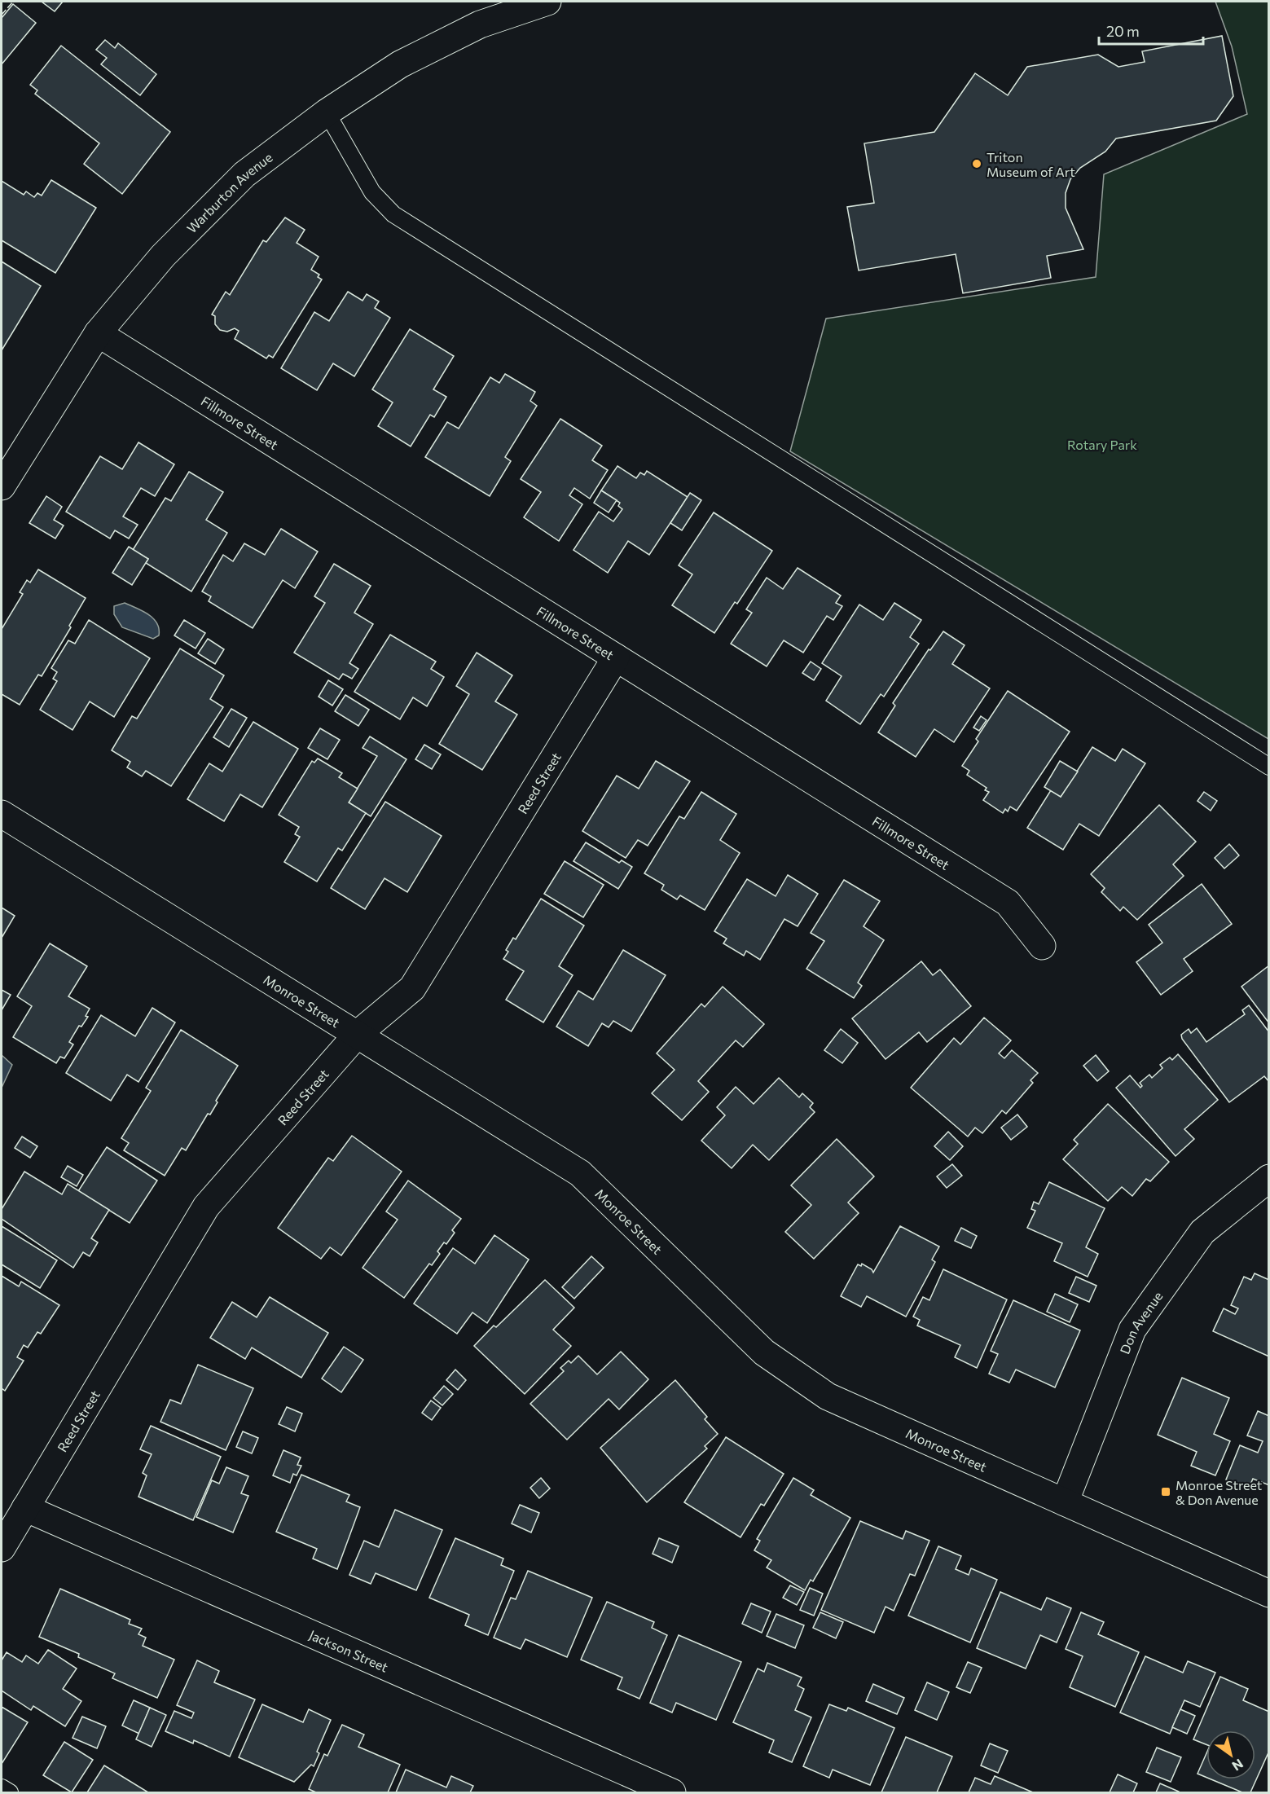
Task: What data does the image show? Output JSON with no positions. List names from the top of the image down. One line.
{"streets":{"street":["Warburton Avenue","Fillmore Street","Reed Street","Monroe Street","Don Avenue","Jackson Street"]},"crossings":[["Warburton Avenue","Fillmore Street"],["Fillmore Street","Reed Street"],["Reed Street","Monroe Street"],["Reed Street","Jackson Street"],["Monroe Street","Don Avenue"]],"parks":["Rotary Park"],"places":{"other":["Triton Museum of Art"],"transit":["Monroe Street & Don Avenue"]},"scale_bar":"20 m","north":"bottom right"}
